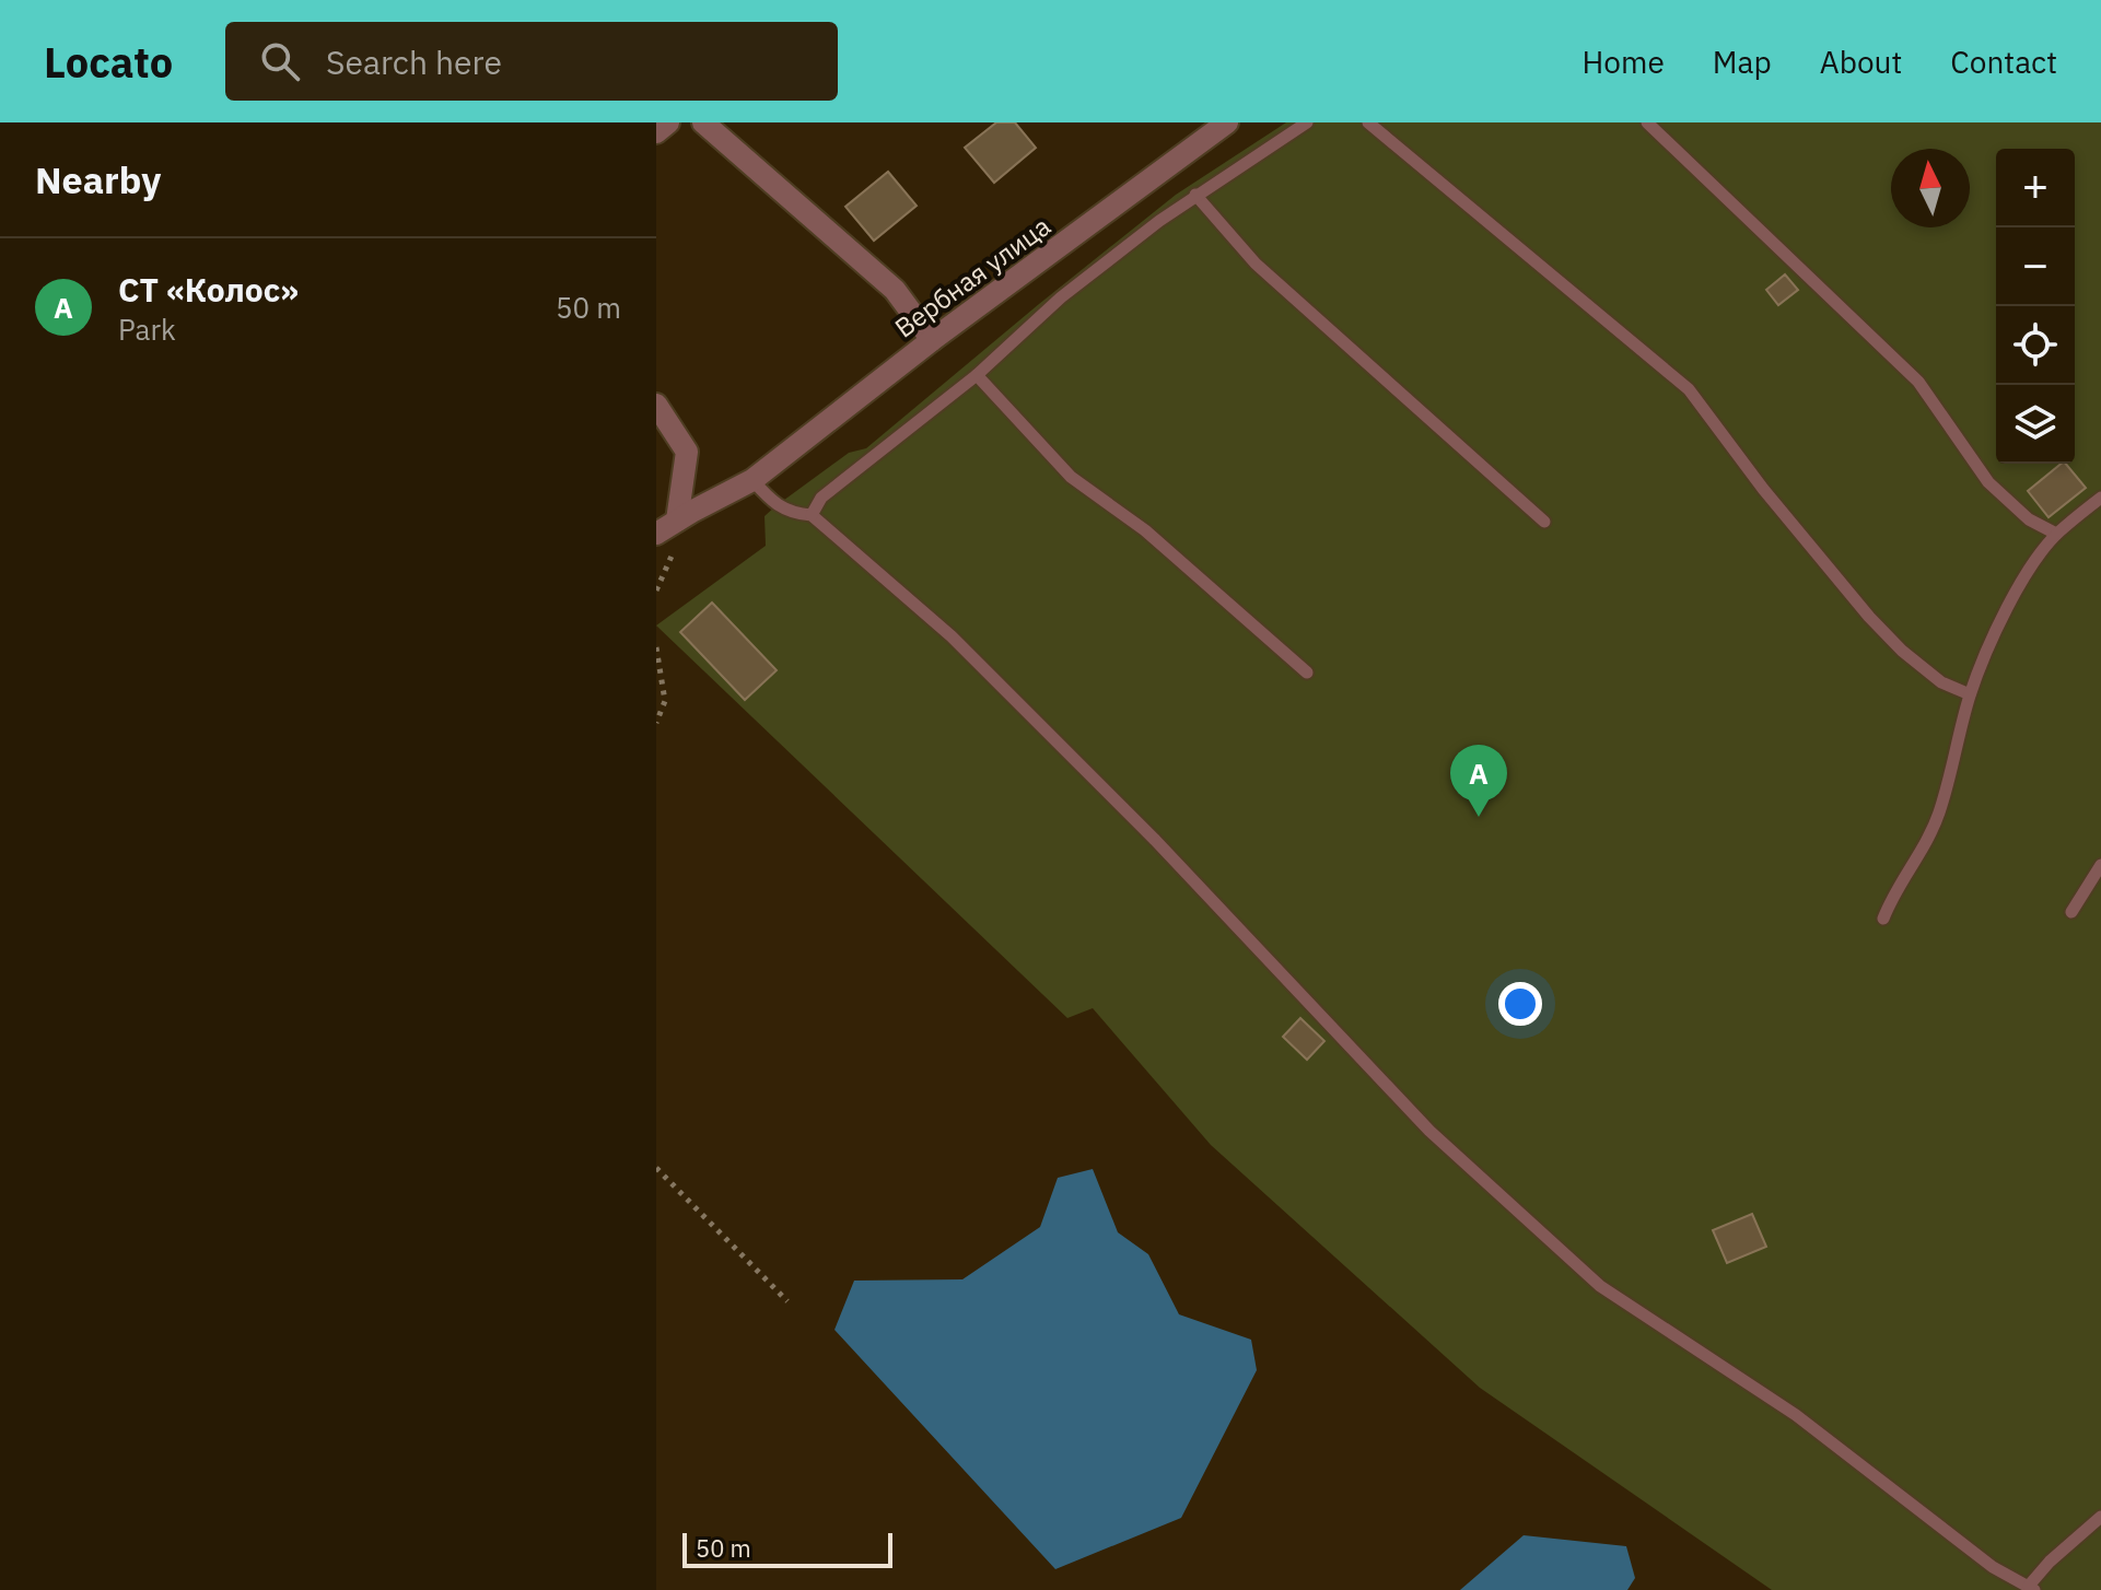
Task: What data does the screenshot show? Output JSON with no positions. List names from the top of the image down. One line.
{"streets":{"street":["Вербная улица"]},"scale_bar":"50 m","north":"top","page":{"header":"Locato","search":"Search here","nav":["Home","Map","About","Contact"],"heading":"Nearby","map_buttons":["+","−"],"list":[{"mark":"A","name":"СТ «Колос»","note":"Park","value":"50 m"}],"pins":"A","scale":"50 m"}}
